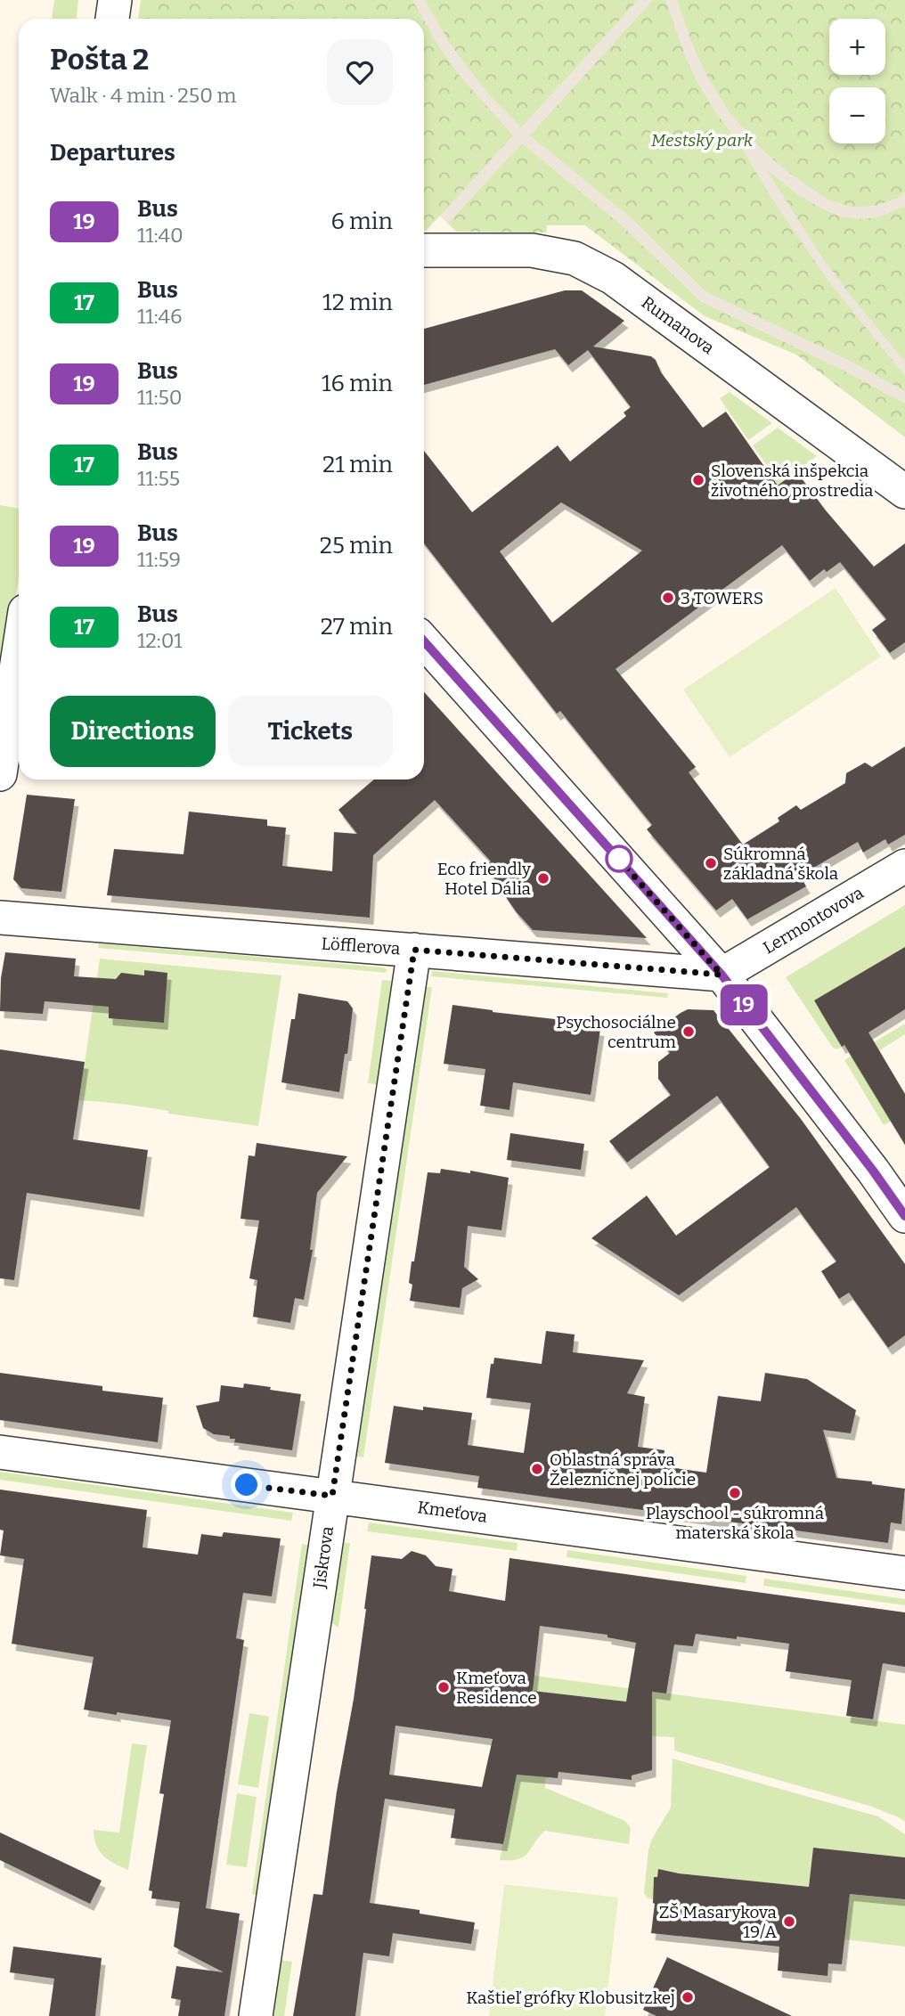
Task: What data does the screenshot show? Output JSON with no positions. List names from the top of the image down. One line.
{"streets":{"street":["Rumanova","Lermontovova","Löfflerova","Kmeťova","Jiskrova"]},"crossings":[["Lermontovova","Löfflerova"],["Löfflerova","Jiskrova"],["Kmeťova","Jiskrova"]],"parks":["Mestský park"],"places":["Slovenská inšpekcia životného prostredia","3 TOWERS","Súkromná základná škola","Eco friendly Hotel Dália","Psychosociálne centrum","Oblastná správa Železničnej polície","Playschool - súkromná materská škola","Kmeťova Residence","ZŠ Masarykova 19/A","Kaštieľ grófky Klobusitzkej"],"lines":["bus line 19"],"page":{"on_map":"19","map_buttons":["+","−"],"heading":[["Pošta 2","Walk · 4 min · 250 m"],"Departures"],"list":[{"mark":"19","name":"Bus","note":"11:40","value":"6 min"},{"mark":"17","name":"Bus","note":"11:46","value":"12 min"},{"mark":"19","name":"Bus","note":"11:50","value":"16 min"},{"mark":"17","name":"Bus","note":"11:55","value":"21 min"},{"mark":"19","name":"Bus","note":"11:59","value":"25 min"},{"mark":"17","name":"Bus","note":"12:01","value":"27 min"}],"buttons":["Directions","Tickets"]}}
